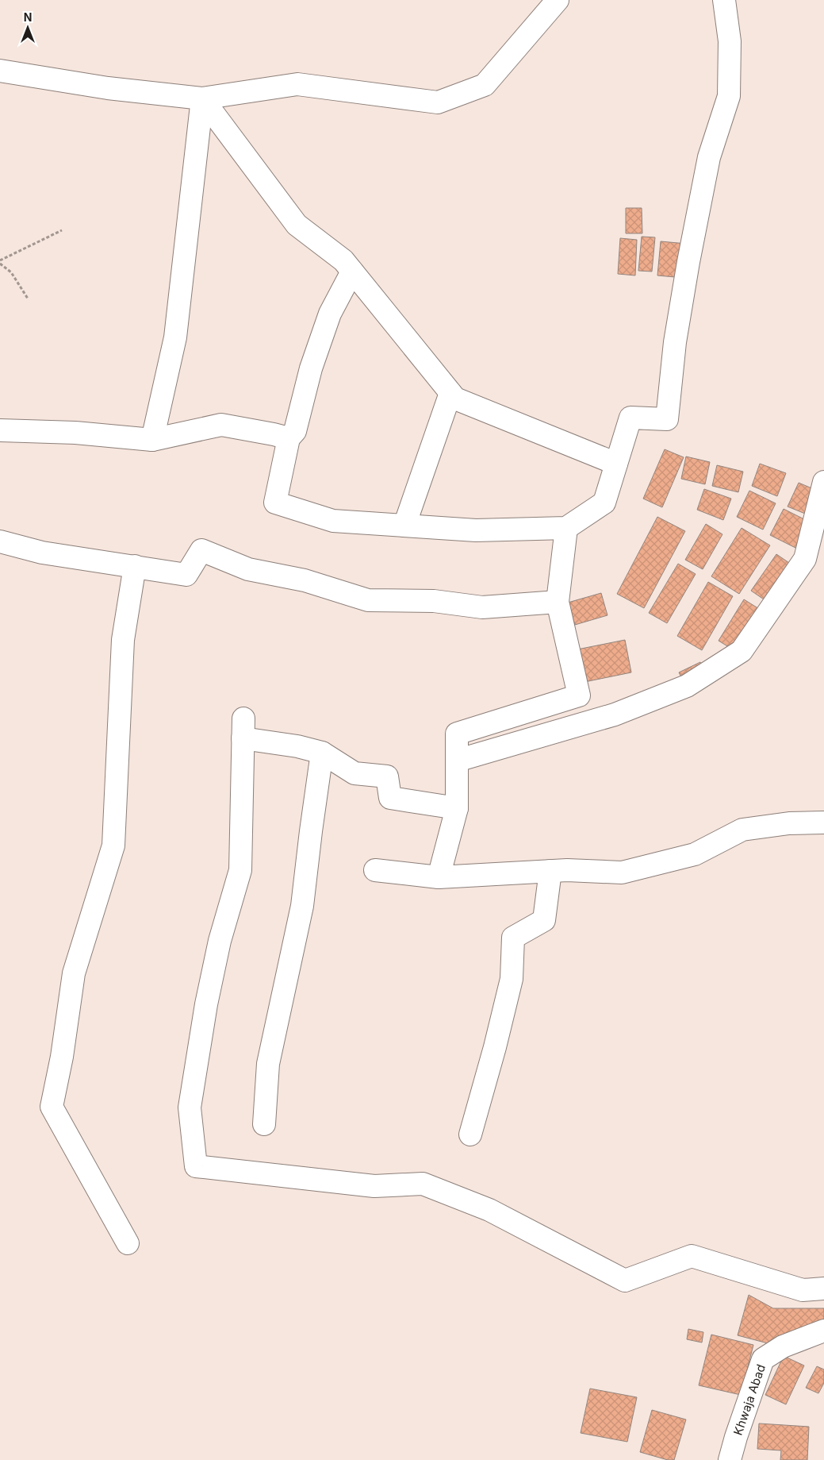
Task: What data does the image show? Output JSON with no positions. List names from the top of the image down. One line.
{"streets":{"street":["Khwaja Abad"]},"north":"top"}
